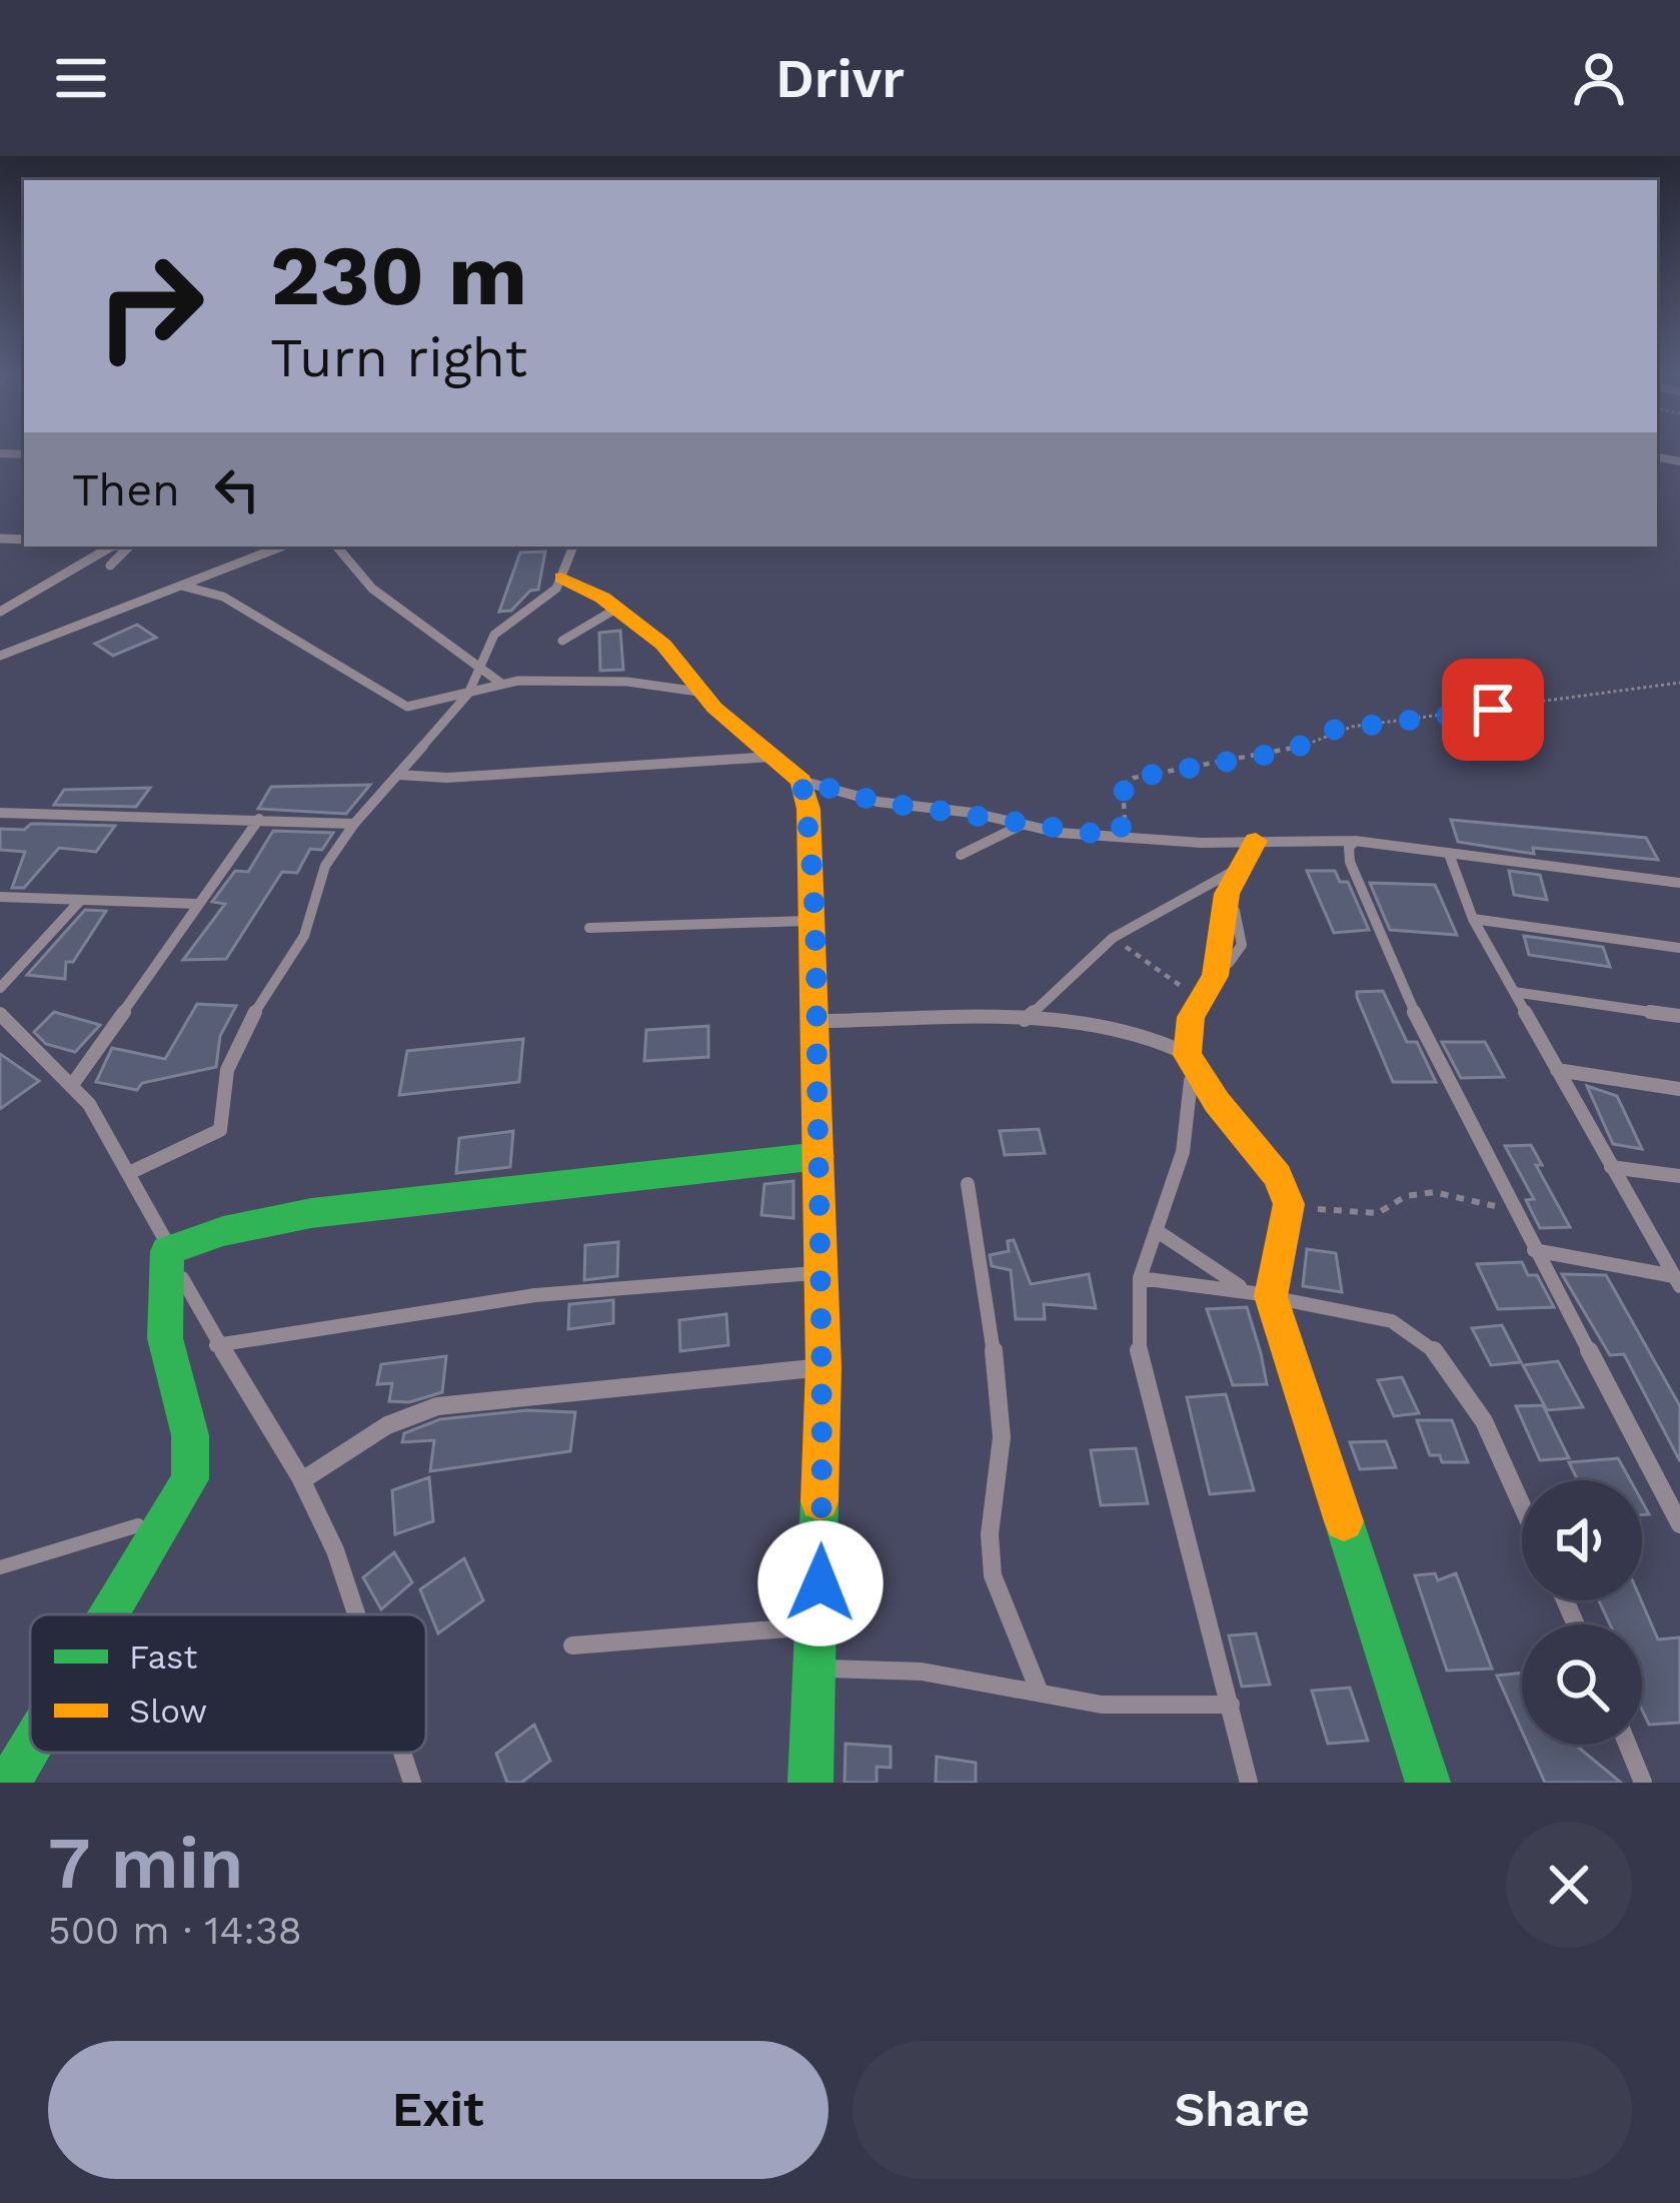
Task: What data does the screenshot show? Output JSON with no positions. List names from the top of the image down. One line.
{"legend":["Fast","Slow"],"page":{"header":"Drivr","turn":["230 m","Turn right"],"then":"Then","heading":["7 min","500 m · 14:38"],"buttons":["Exit","Share"]}}
